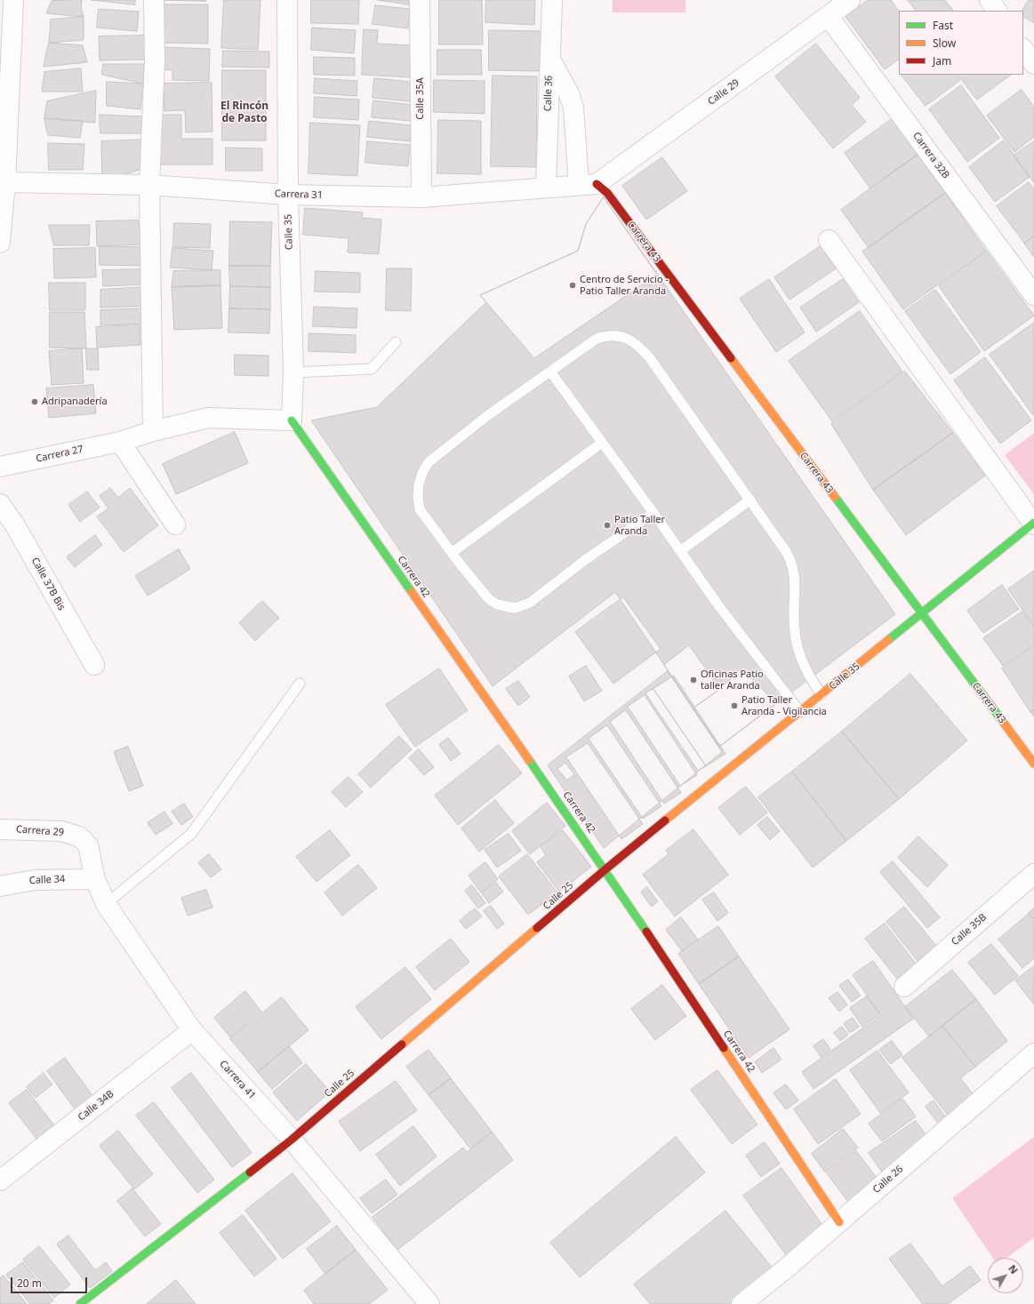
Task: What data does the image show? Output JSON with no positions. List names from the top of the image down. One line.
{"streets":{"street":["Calle 29","Calle 36","Calle 35A","Carrera 32B","Carrera 31","Calle 35","Carrera 43","Carrera 27","Carrera 42","Calle 37B Bis","Carrera 29","Calle 34","Calle 25","Calle 35B","Carrera 41","Calle 34B","Calle 26"]},"crossings":[["Calle 29","Carrera 32B"],["Calle 29","Carrera 31"],["Calle 29","Carrera 43"],["Calle 36","Carrera 31"],["Calle 35A","Carrera 31"],["Carrera 31","Calle 35"],["Carrera 31","Carrera 43"],["Calle 35","Carrera 43"],["Calle 35","Carrera 27"],["Calle 35","Carrera 42"],["Calle 35","Calle 25"],["Carrera 27","Carrera 42"],["Carrera 42","Calle 25"],["Carrera 42","Calle 26"],["Carrera 29","Carrera 41"],["Calle 34","Carrera 41"],["Calle 25","Carrera 41"],["Carrera 41","Calle 34B"]],"districts":["El Rincón de Pasto"],"places":["Centro de Servicio - Patio Taller Aranda","Adripanadería","Patio Taller Aranda","Oficinas Patio taller Aranda","Patio Taller Aranda - Vigilancia"],"legend":["Fast","Slow","Jam"],"scale_bar":"20 m","north":"top right"}
